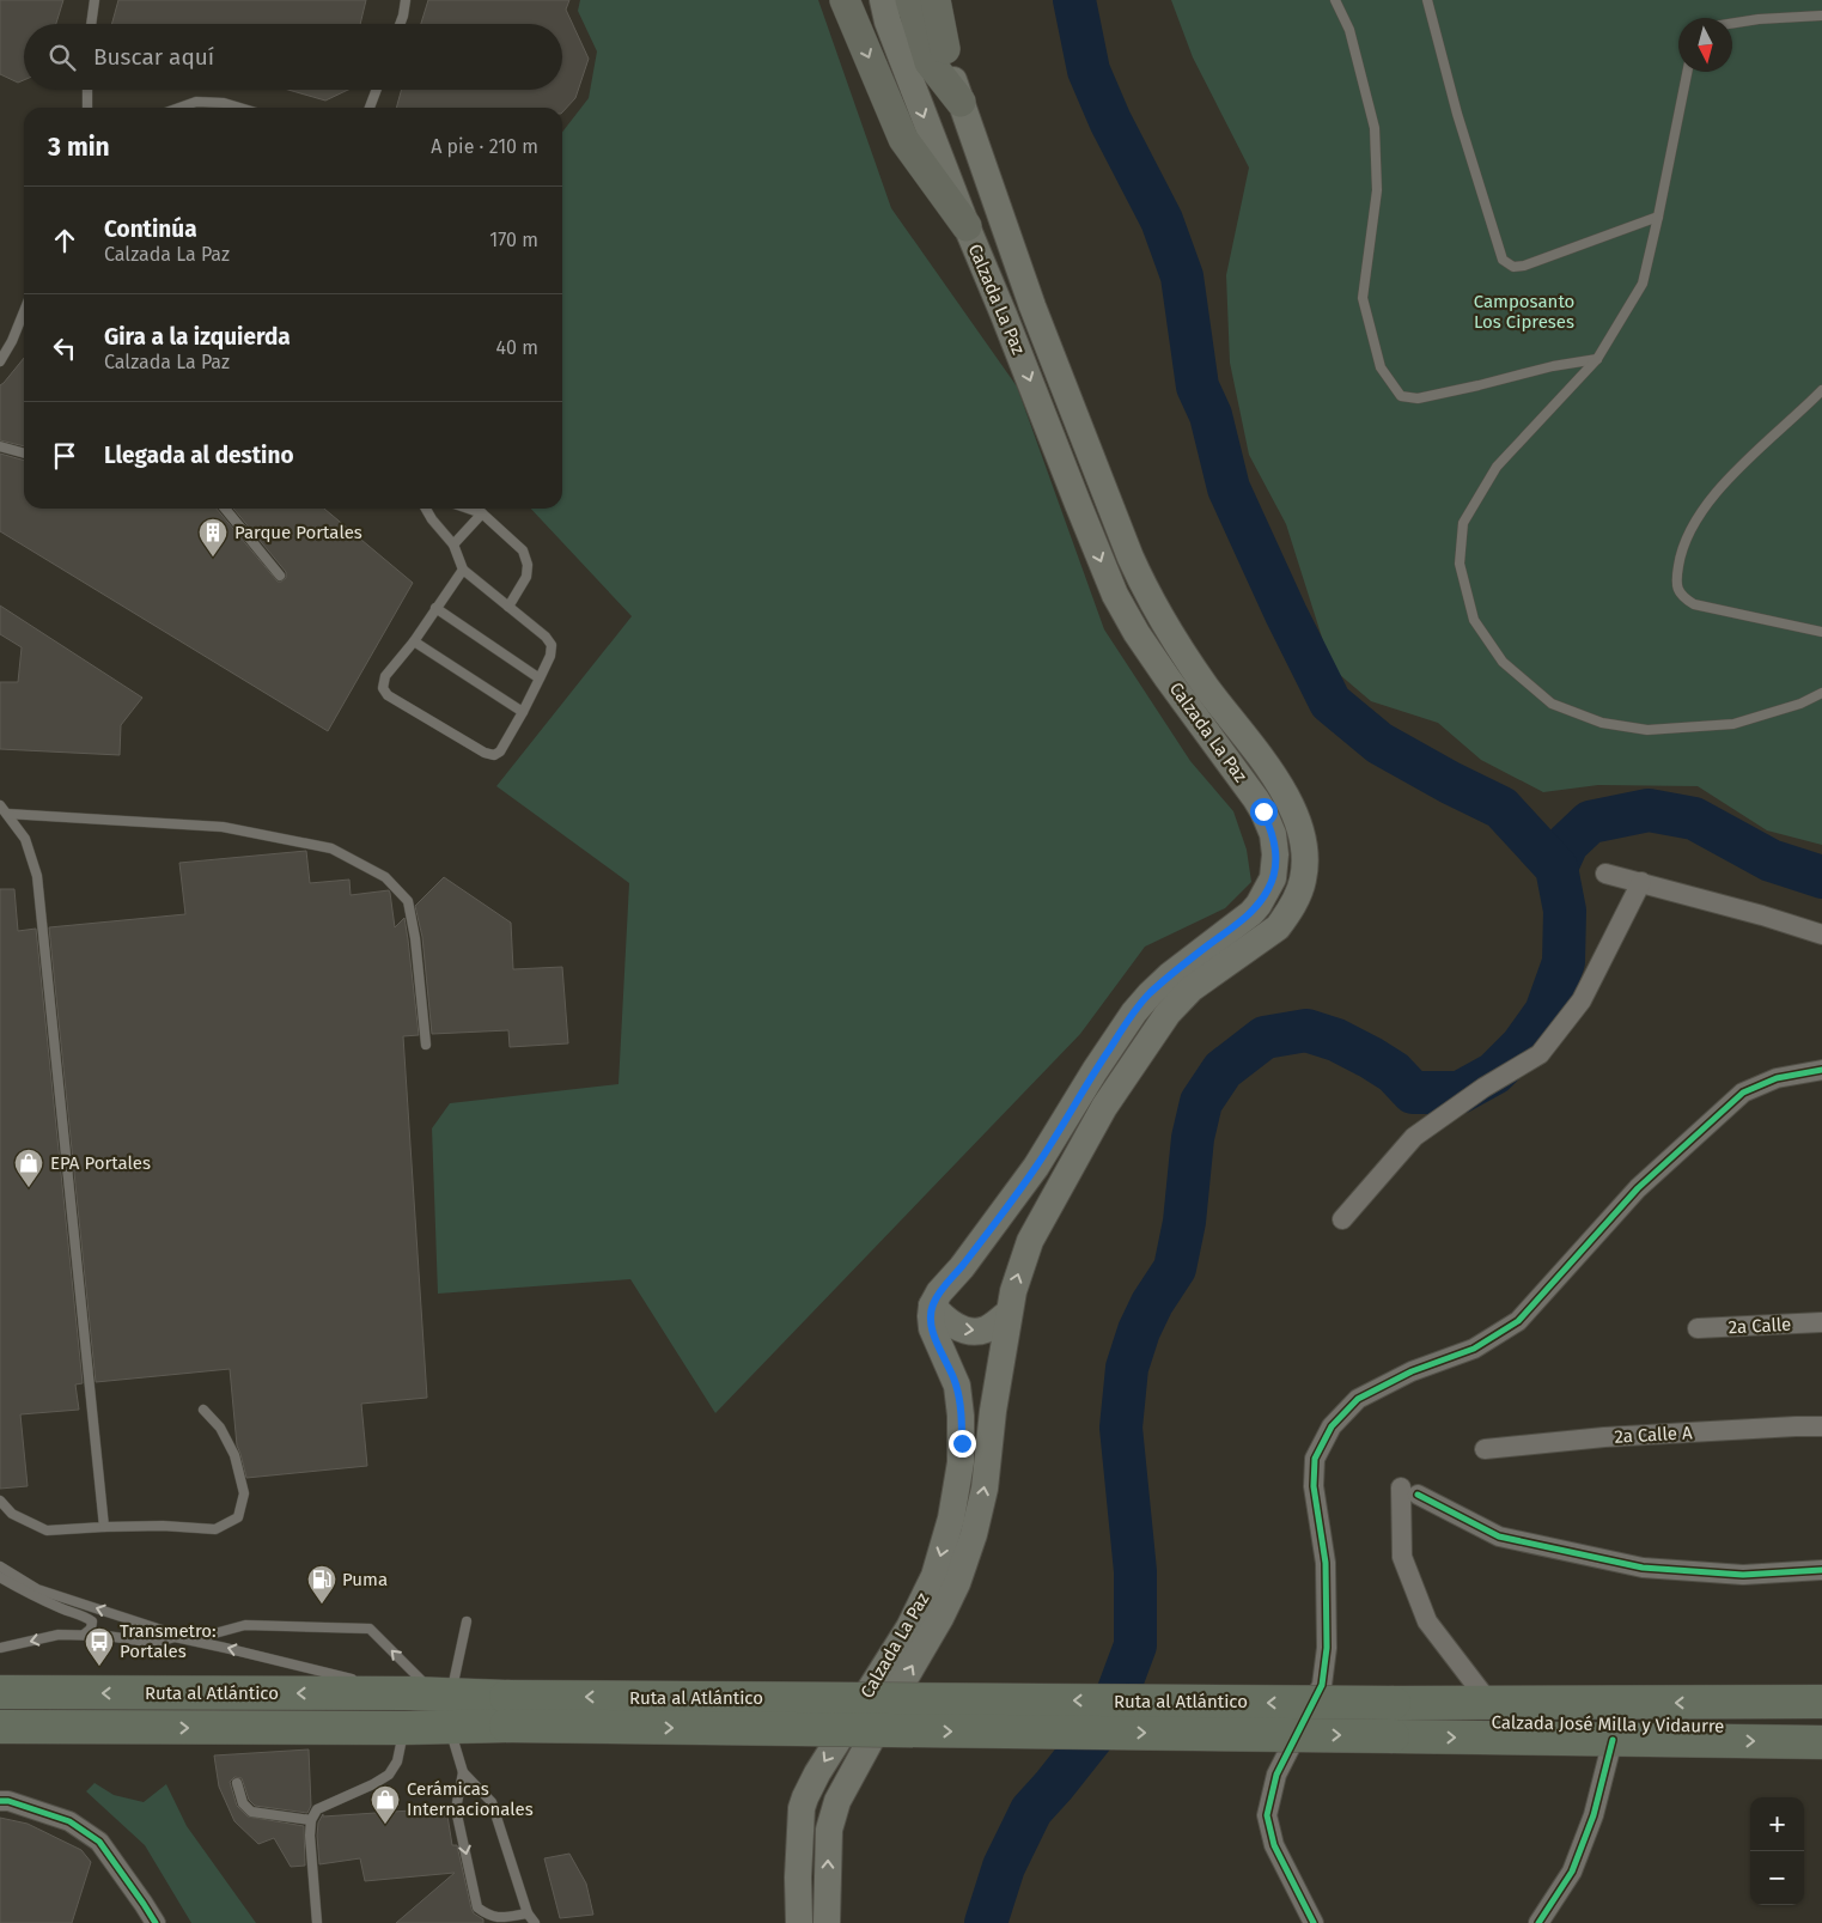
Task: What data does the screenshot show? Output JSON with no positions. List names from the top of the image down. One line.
{"streets":{"highway":["Ruta al Atlántico","Calzada José Milla y Vidaurre"],"main road":["Calzada La Paz"],"street":["2a Calle","2a Calle A"]},"crossings":[["Ruta al Atlántico","Calzada José Milla y Vidaurre"]],"parks":["Camposanto Los Cipreses"],"places":{"building":["Parque Portales"],"shop":["EPA Portales","Cerámicas Internacionales"],"fuel station":["Puma"],"bus stop":["Transmetro: Portales"]},"north":"bottom","page":{"search":"Buscar aquí","heading":["3 min","A pie · 210 m"],"list":[["Continúa","Calzada La Paz","170 m"],["Gira a la izquierda","Calzada La Paz","40 m"],"Llegada al destino"],"map_buttons":["+","−"]}}
